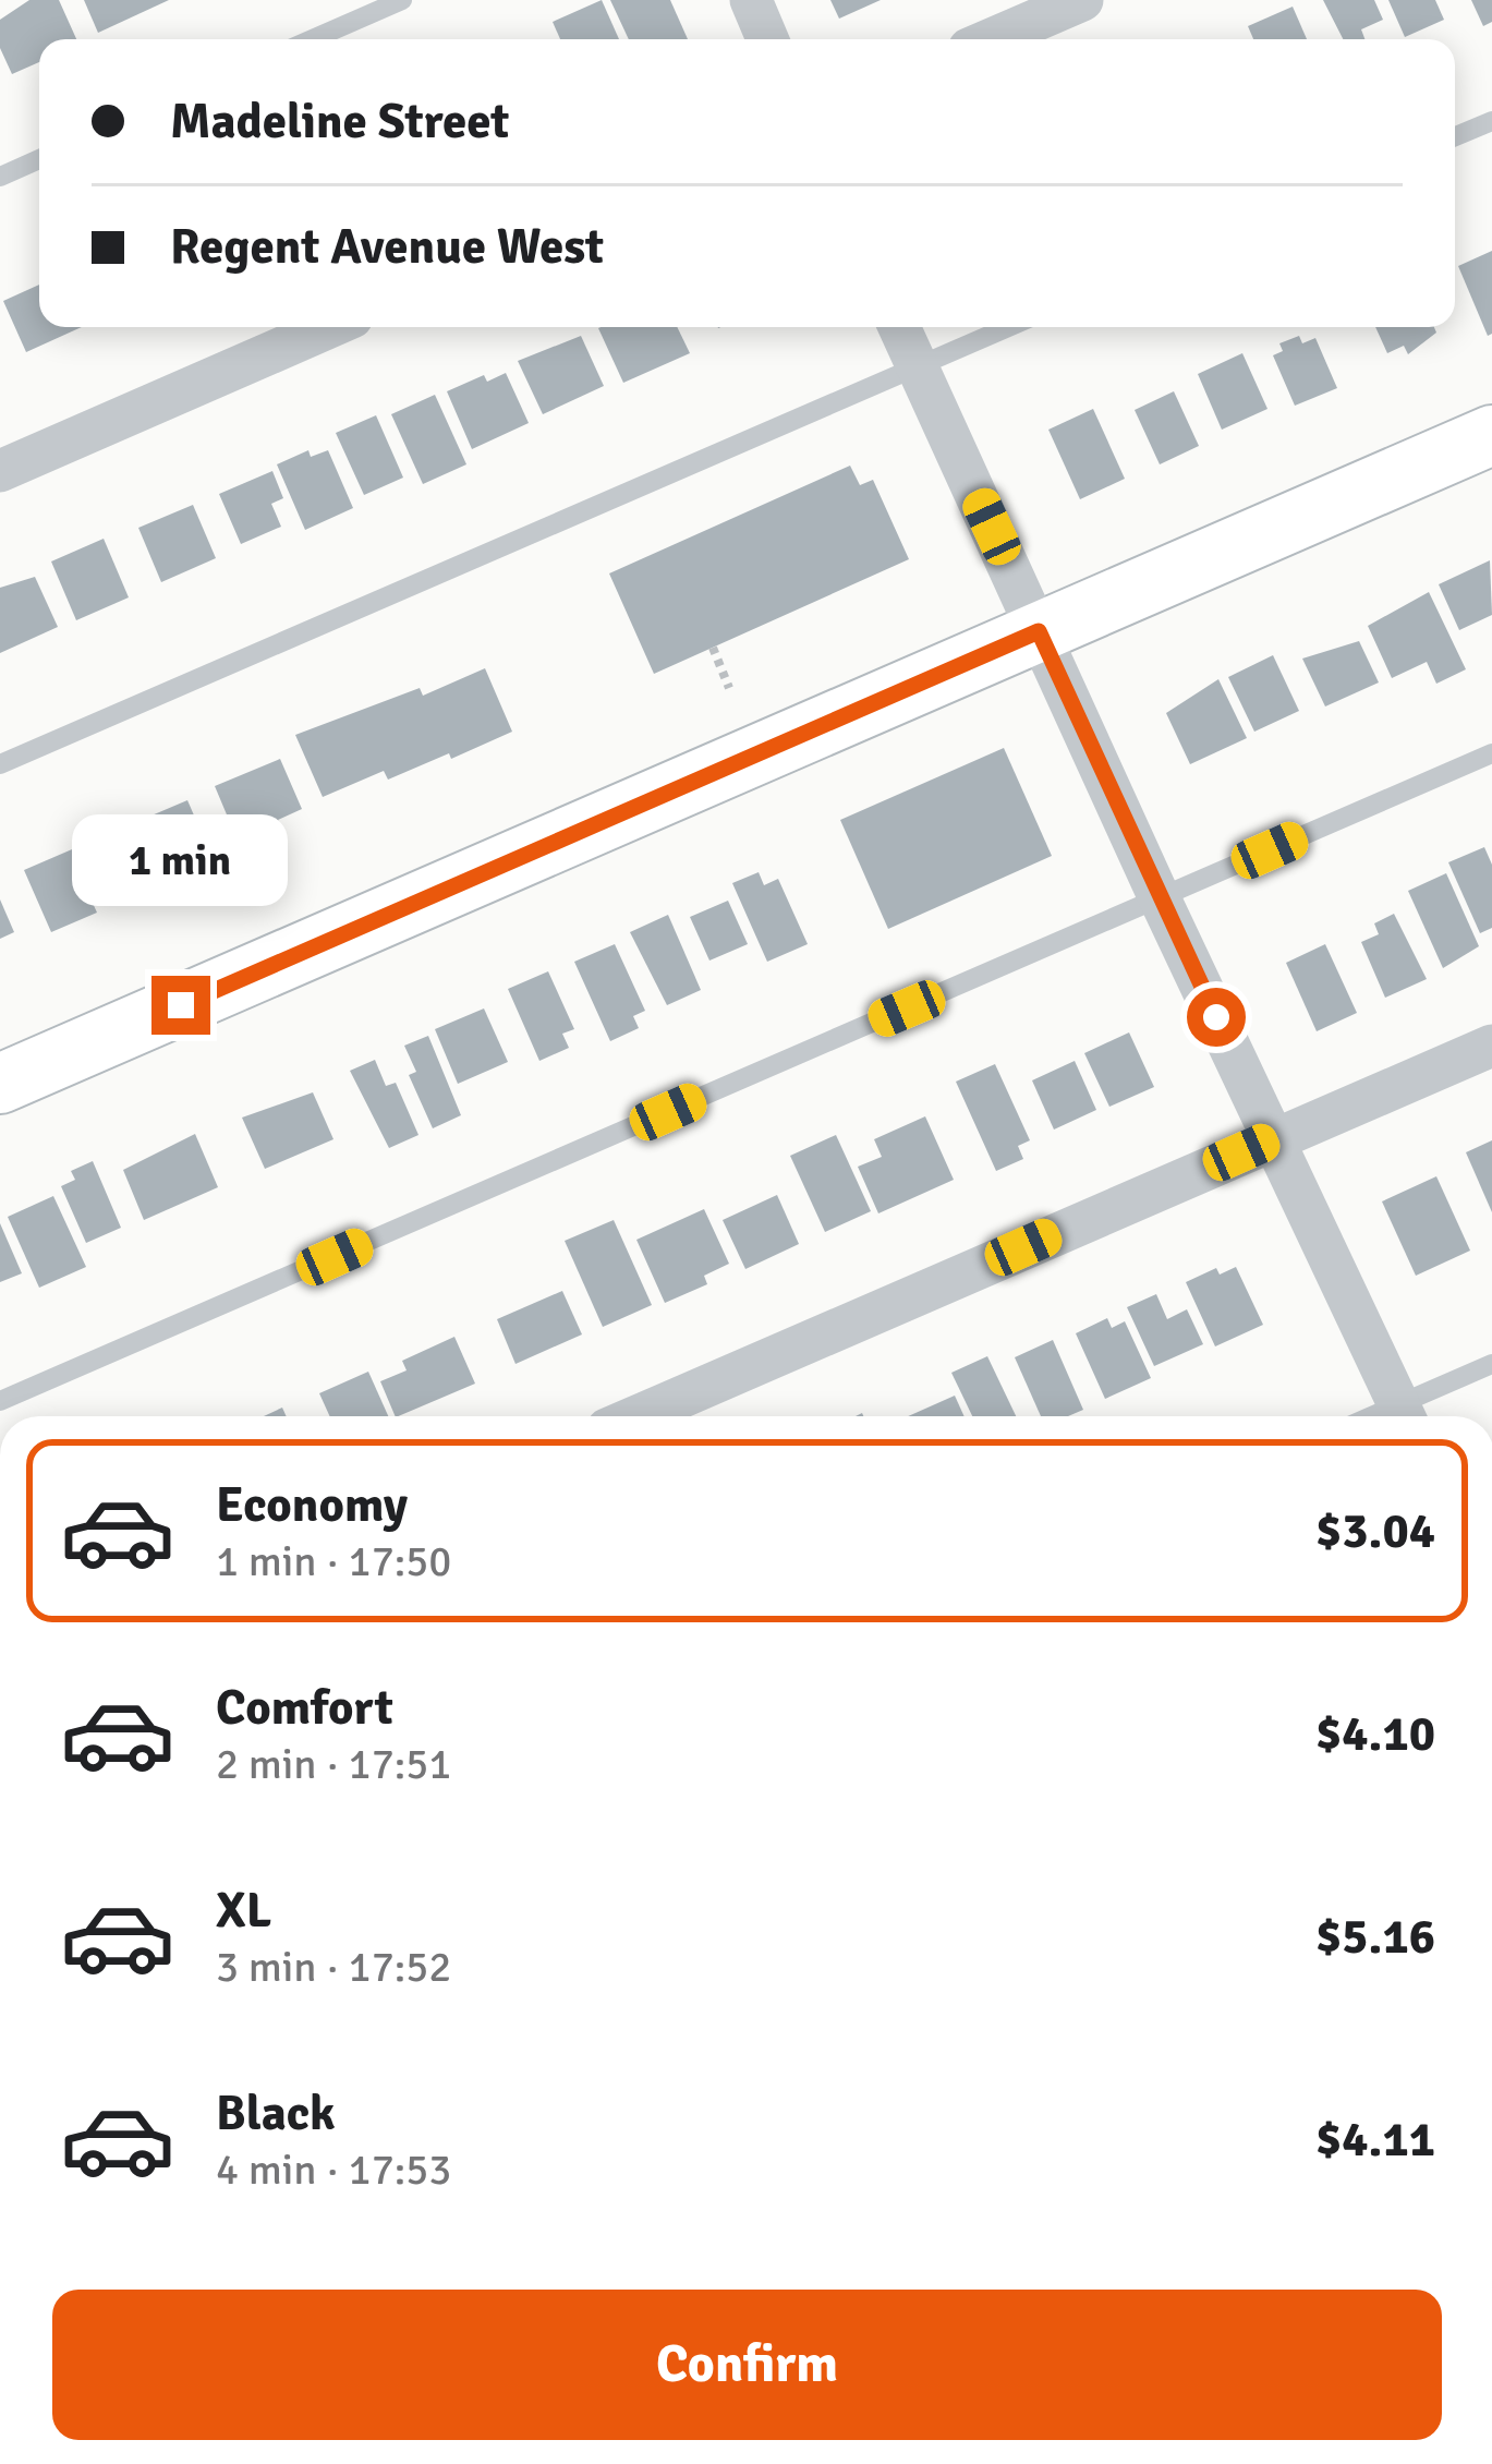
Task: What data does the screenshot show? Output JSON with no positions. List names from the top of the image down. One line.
{"page":{"banner":["Madeline Street","Regent Avenue West"],"bubble":"1 min","list":[{"name":"Economy","note":"1 min · 17:50","value":"$3.04"},{"name":"Comfort","note":"2 min · 17:51","value":"$4.10"},{"name":"XL","note":"3 min · 17:52","value":"$5.16"},{"name":"Black","note":"4 min · 17:53","value":"$4.11"}],"buttons":"Confirm"}}
